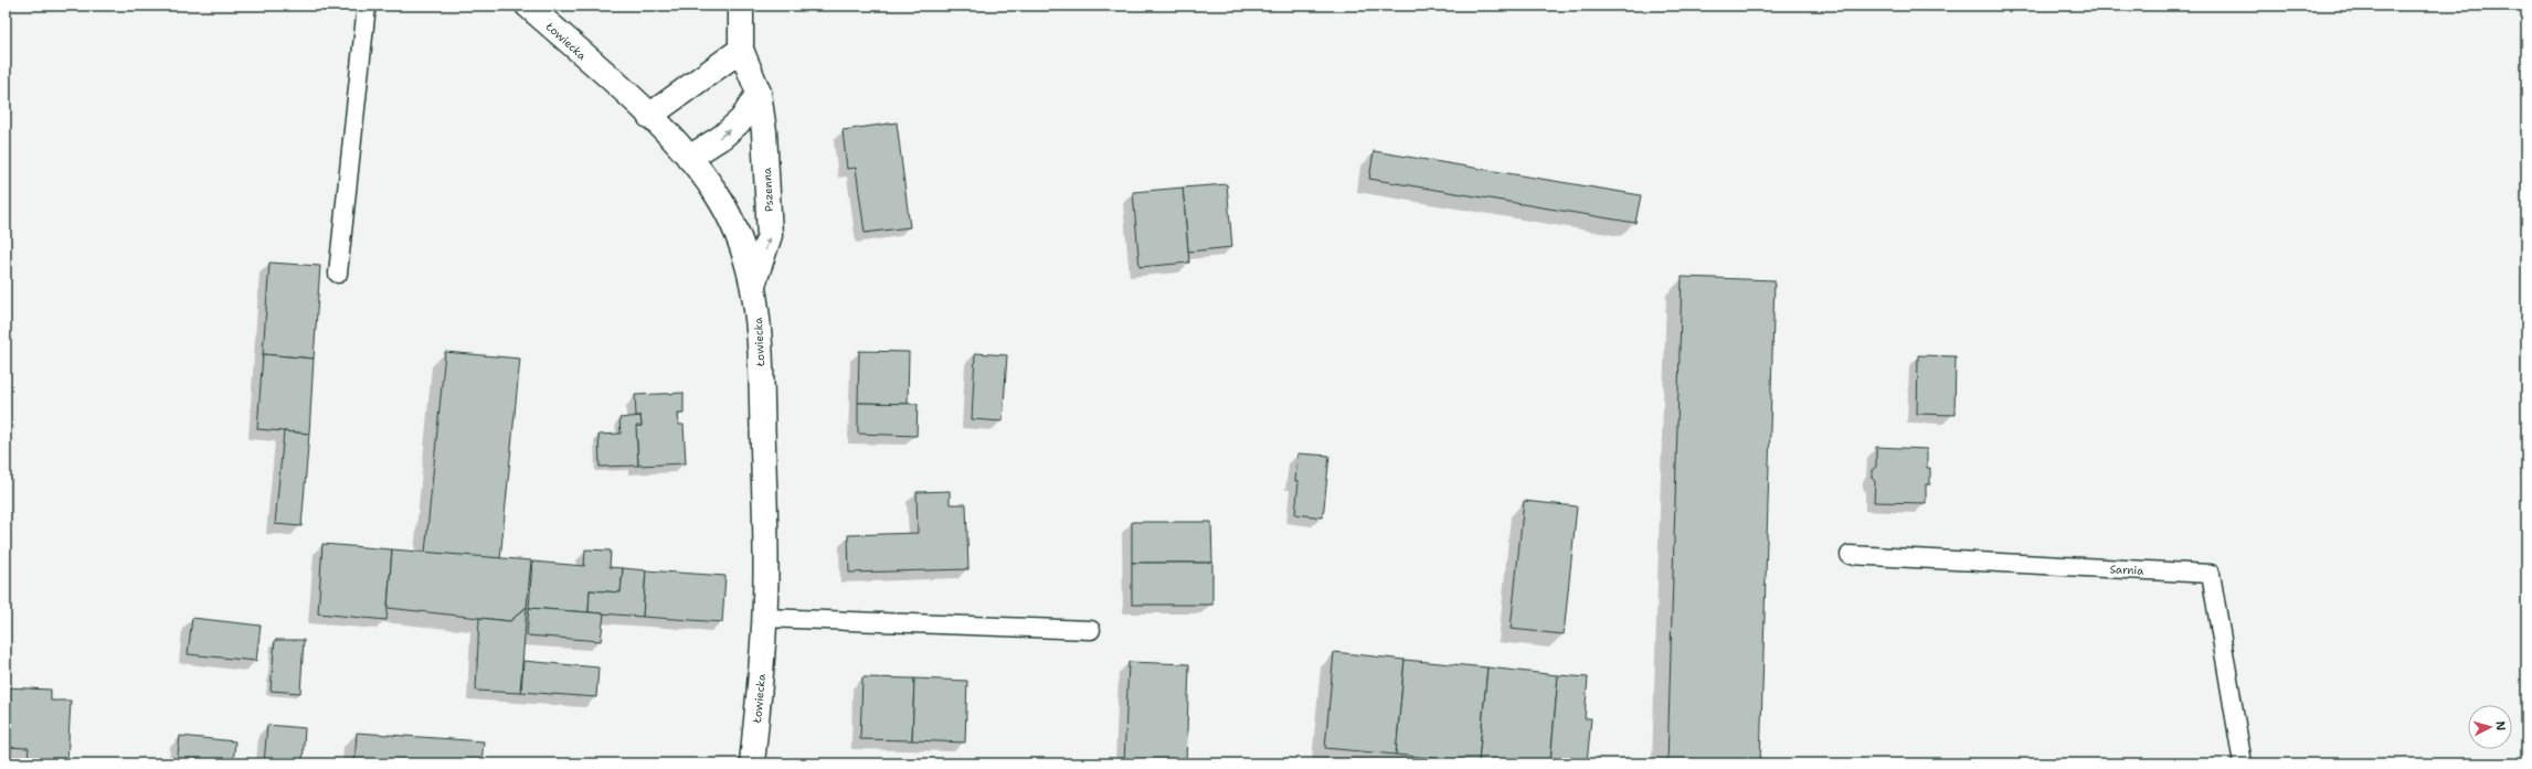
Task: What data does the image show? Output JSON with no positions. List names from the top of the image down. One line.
{"streets":{"street":["Łowiecka","Pszenna"],"lane":["Sarnia"]},"crossings":[["Łowiecka","Pszenna"]],"one_way":["Pszenna"],"north":"right"}
